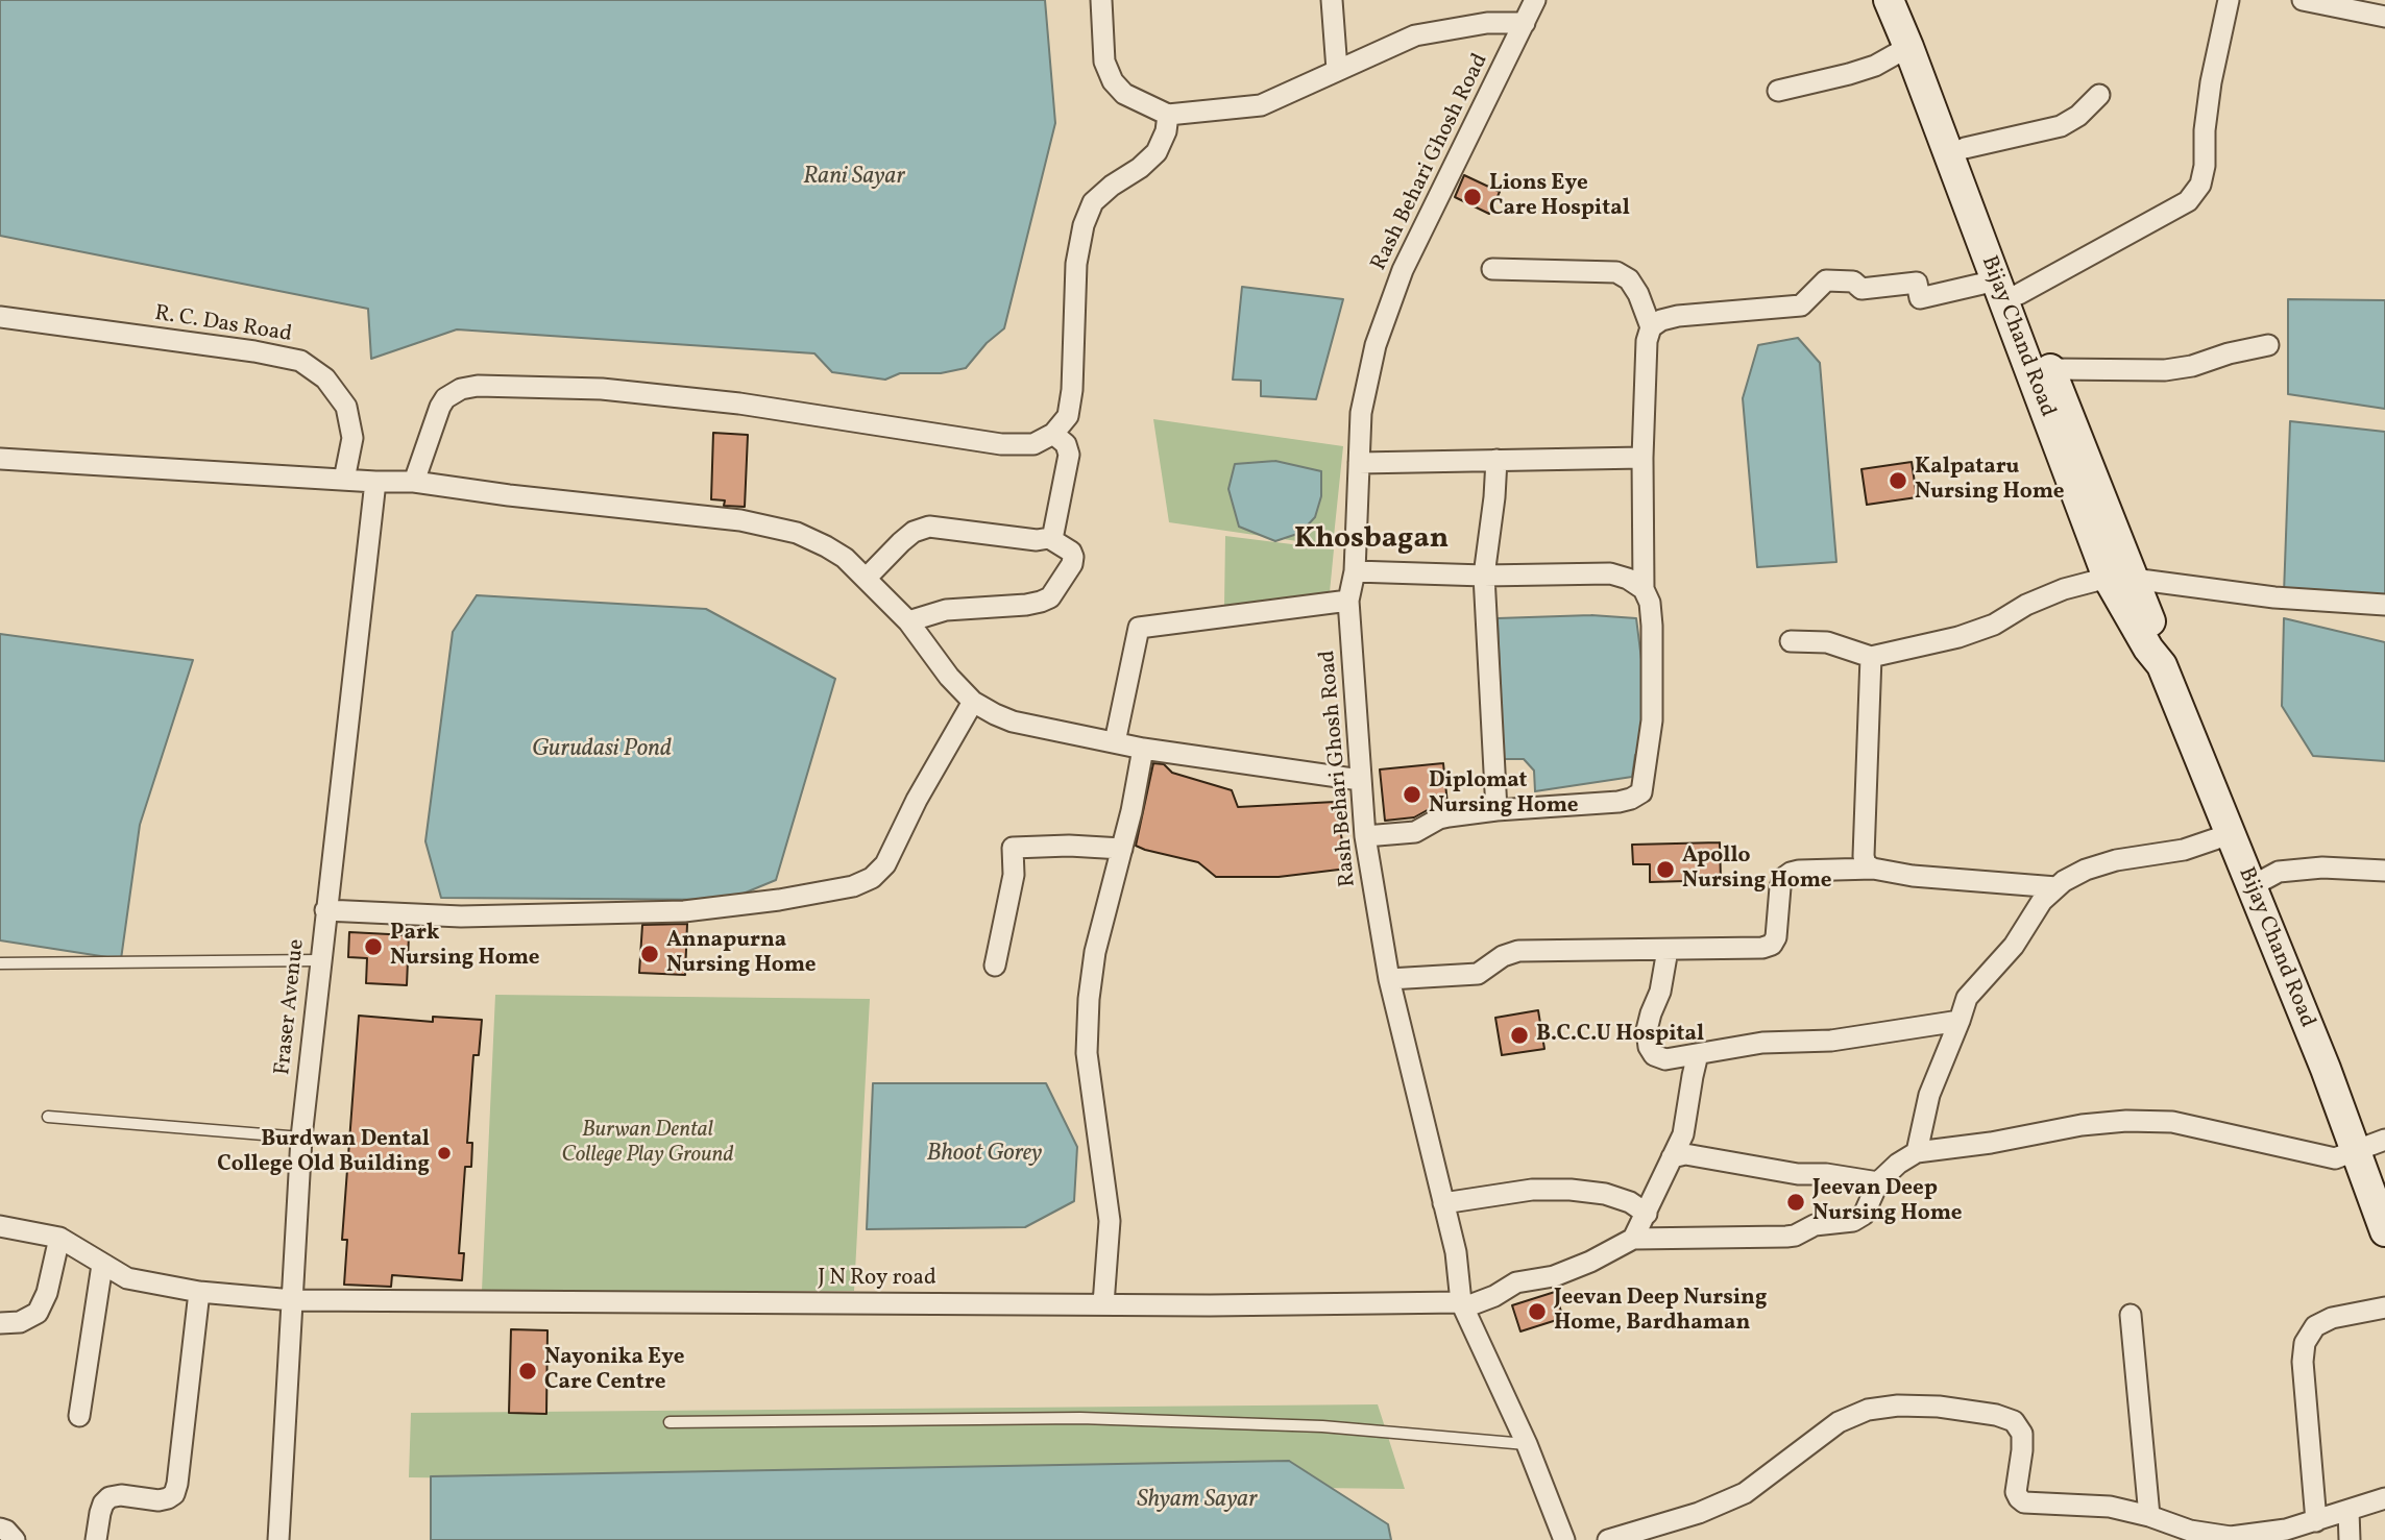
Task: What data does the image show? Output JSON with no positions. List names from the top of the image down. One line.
{"streets":{"main road":["Bijay Chand Road"],"street":["Rash Behari Ghosh Road","R. C. Das Road","Fraser Avenue","J N Roy road"]},"crossings":[["Rash Behari Ghosh Road","J N Roy road"],["Fraser Avenue","J N Roy road"]],"districts":["Khosbagan"],"water":["Rani Sayar","Gurudasi Pond","Bhoot Gorey","Shyam Sayar"],"parks":["Burwan Dental College Play Ground"],"places":["Lions Eye Care Hospital","Kalpataru Nursing Home","Diplomat Nursing Home","Apollo Nursing Home","Park Nursing Home","Annapurna Nursing Home","B.C.C.U Hospital","Burdwan Dental College Old Building","Jeevan Deep Nursing Home","Jeevan Deep Nursing Home, Bardhaman","Nayonika Eye Care Centre"]}
